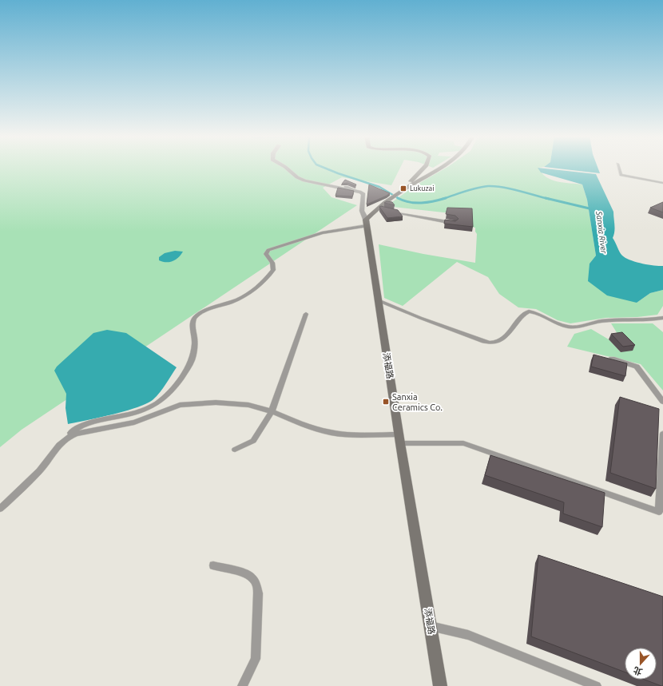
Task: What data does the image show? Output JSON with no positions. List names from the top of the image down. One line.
{"streets":{"street":["添福路"]},"water":["Sanxia River"],"places":{"transit":["Lukuzai","Sanxia Ceramics Co."]},"north":"bottom"}
